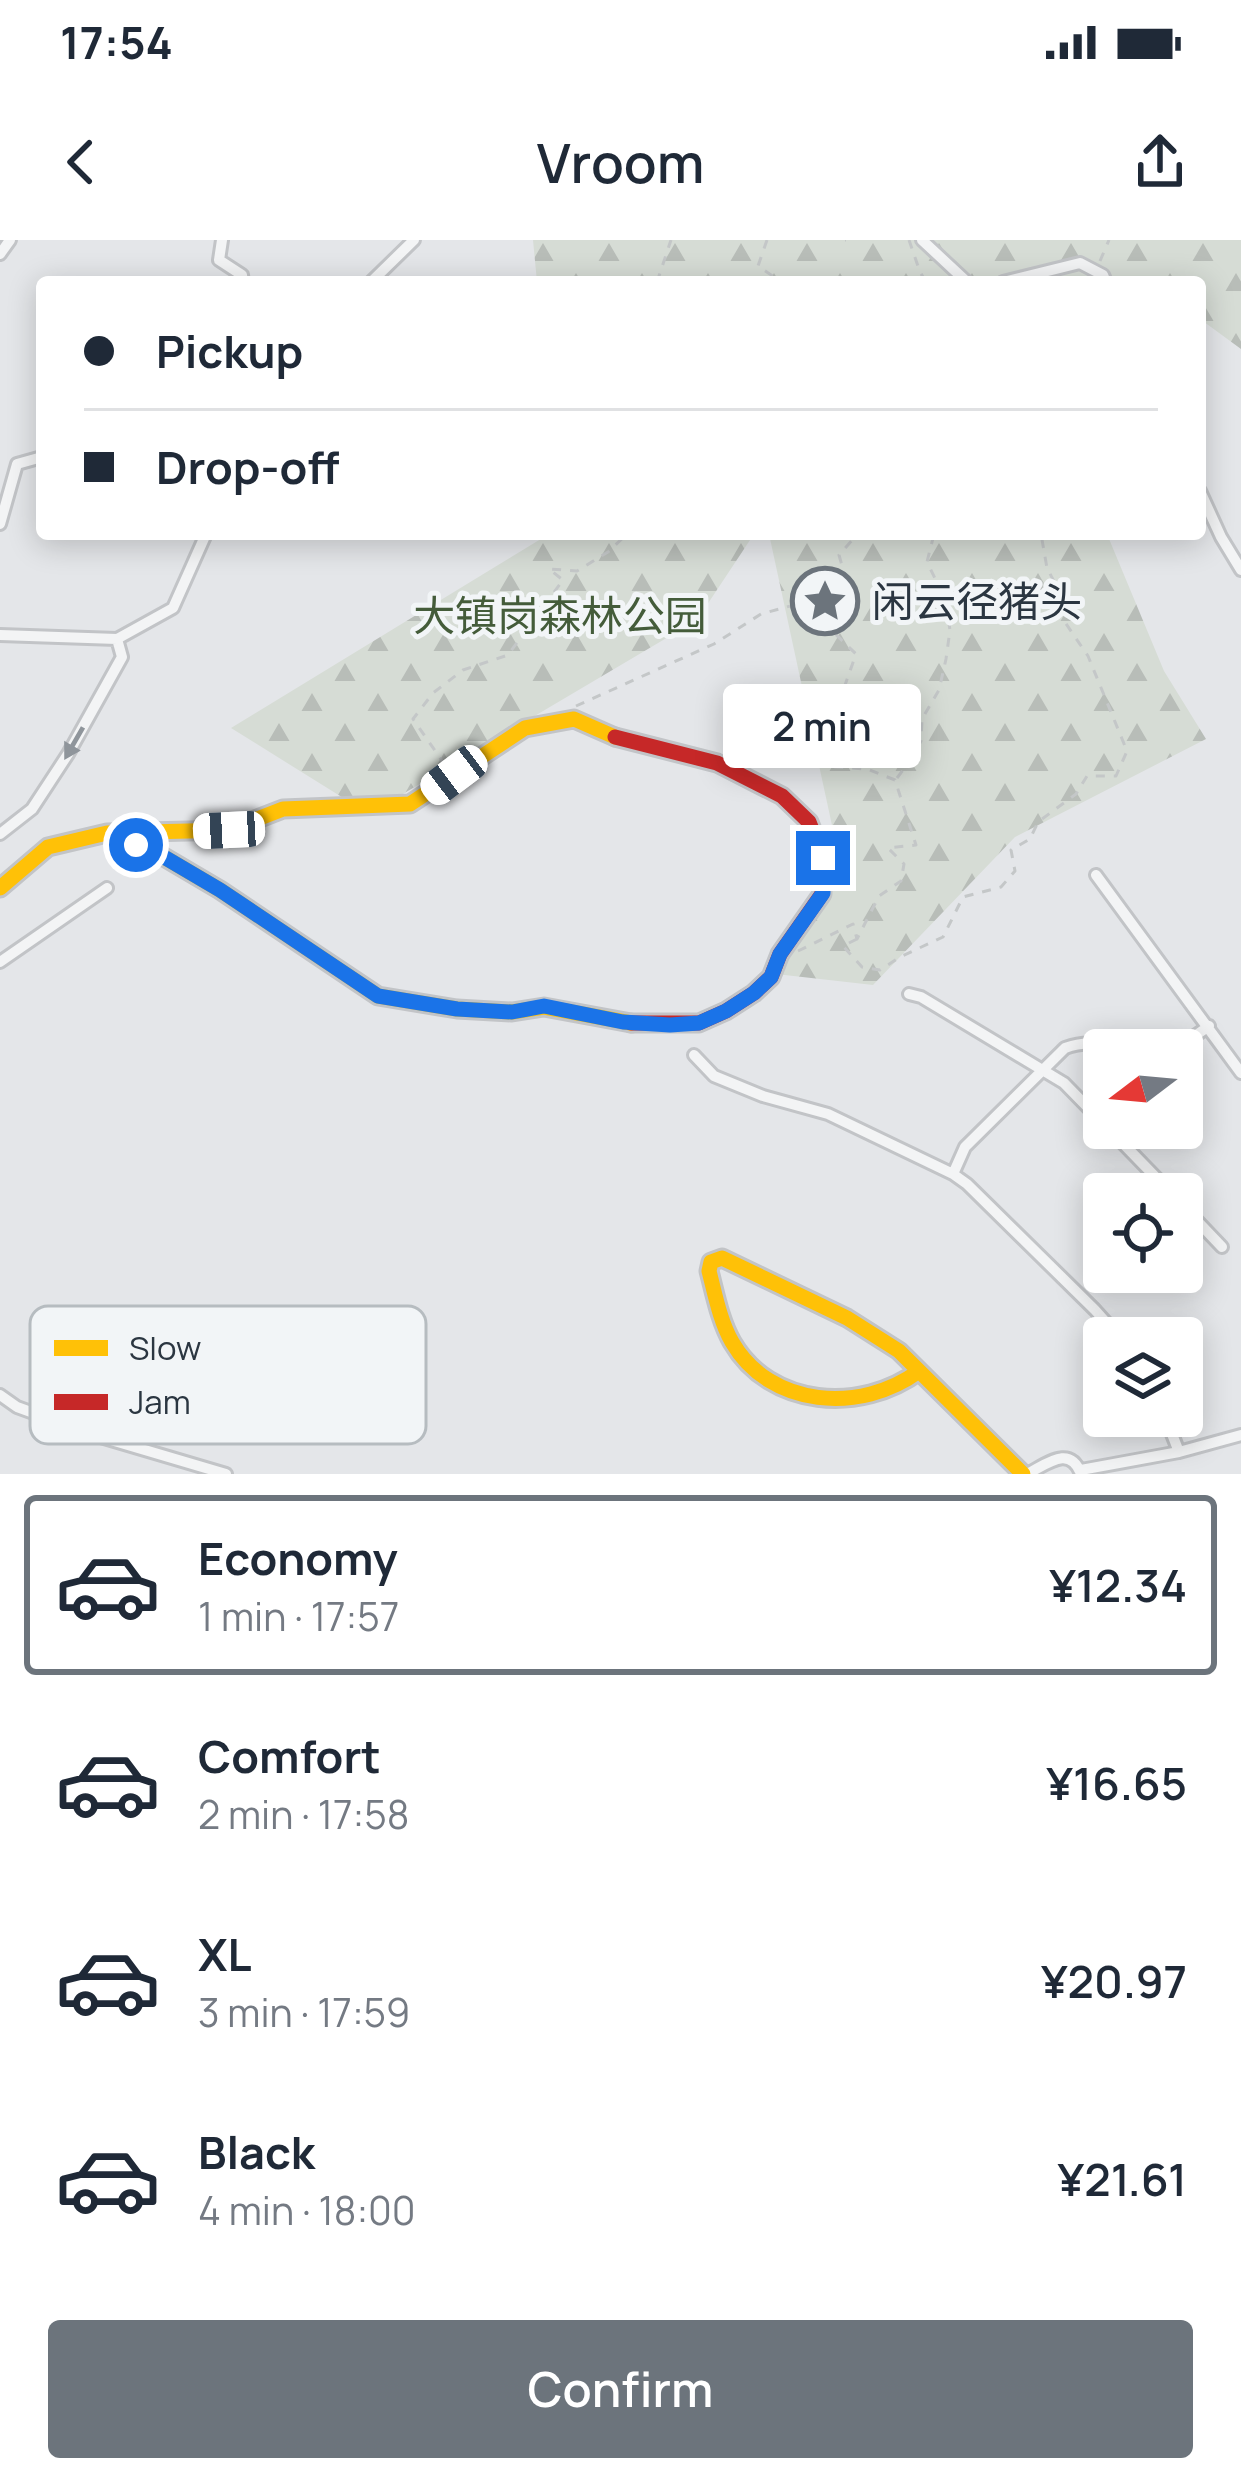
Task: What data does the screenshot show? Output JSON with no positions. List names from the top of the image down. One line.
{"parks":["大镇岗森林公园"],"places":{"place":["闲云径猪头"]},"legend":["Slow","Jam"],"north":"left","page":{"status":"17:54","header":"Vroom","banner":["Pickup","Drop-off"],"bubble":"2 min","list":[{"name":"Economy","note":"1 min · 17:57","value":"¥12.34"},{"name":"Comfort","note":"2 min · 17:58","value":"¥16.65"},{"name":"XL","note":"3 min · 17:59","value":"¥20.97"},{"name":"Black","note":"4 min · 18:00","value":"¥21.61"}],"buttons":"Confirm"}}
